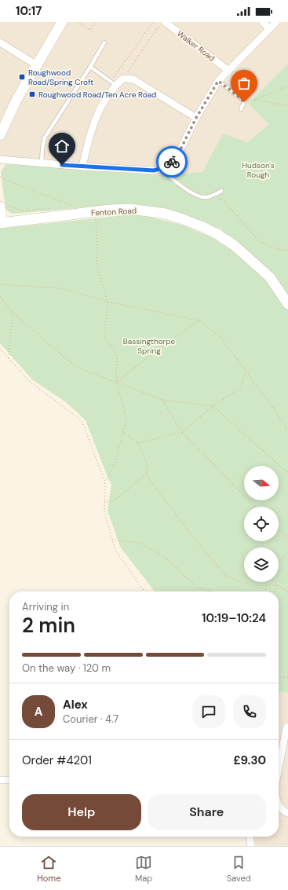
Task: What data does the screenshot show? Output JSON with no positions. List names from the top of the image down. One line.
{"streets":{"street":["Walker Road","Fenton Road"]},"parks":["Hudson's Rough","Bassingthorpe Spring"],"places":{"transit":["Roughwood Road/Spring Croft","Roughwood Road/Ten Acre Road"]},"north":"right","page":{"status":"10:17","heading":["2 min","Arriving in","10:19–10:24"],"panel":["Alex","Courier · 4.7","Order #4201","£9.30"],"bar":"On the way · 120 m","round":"A","buttons":["Help","Share"],"tabs":["Home","Map","Saved"]}}
